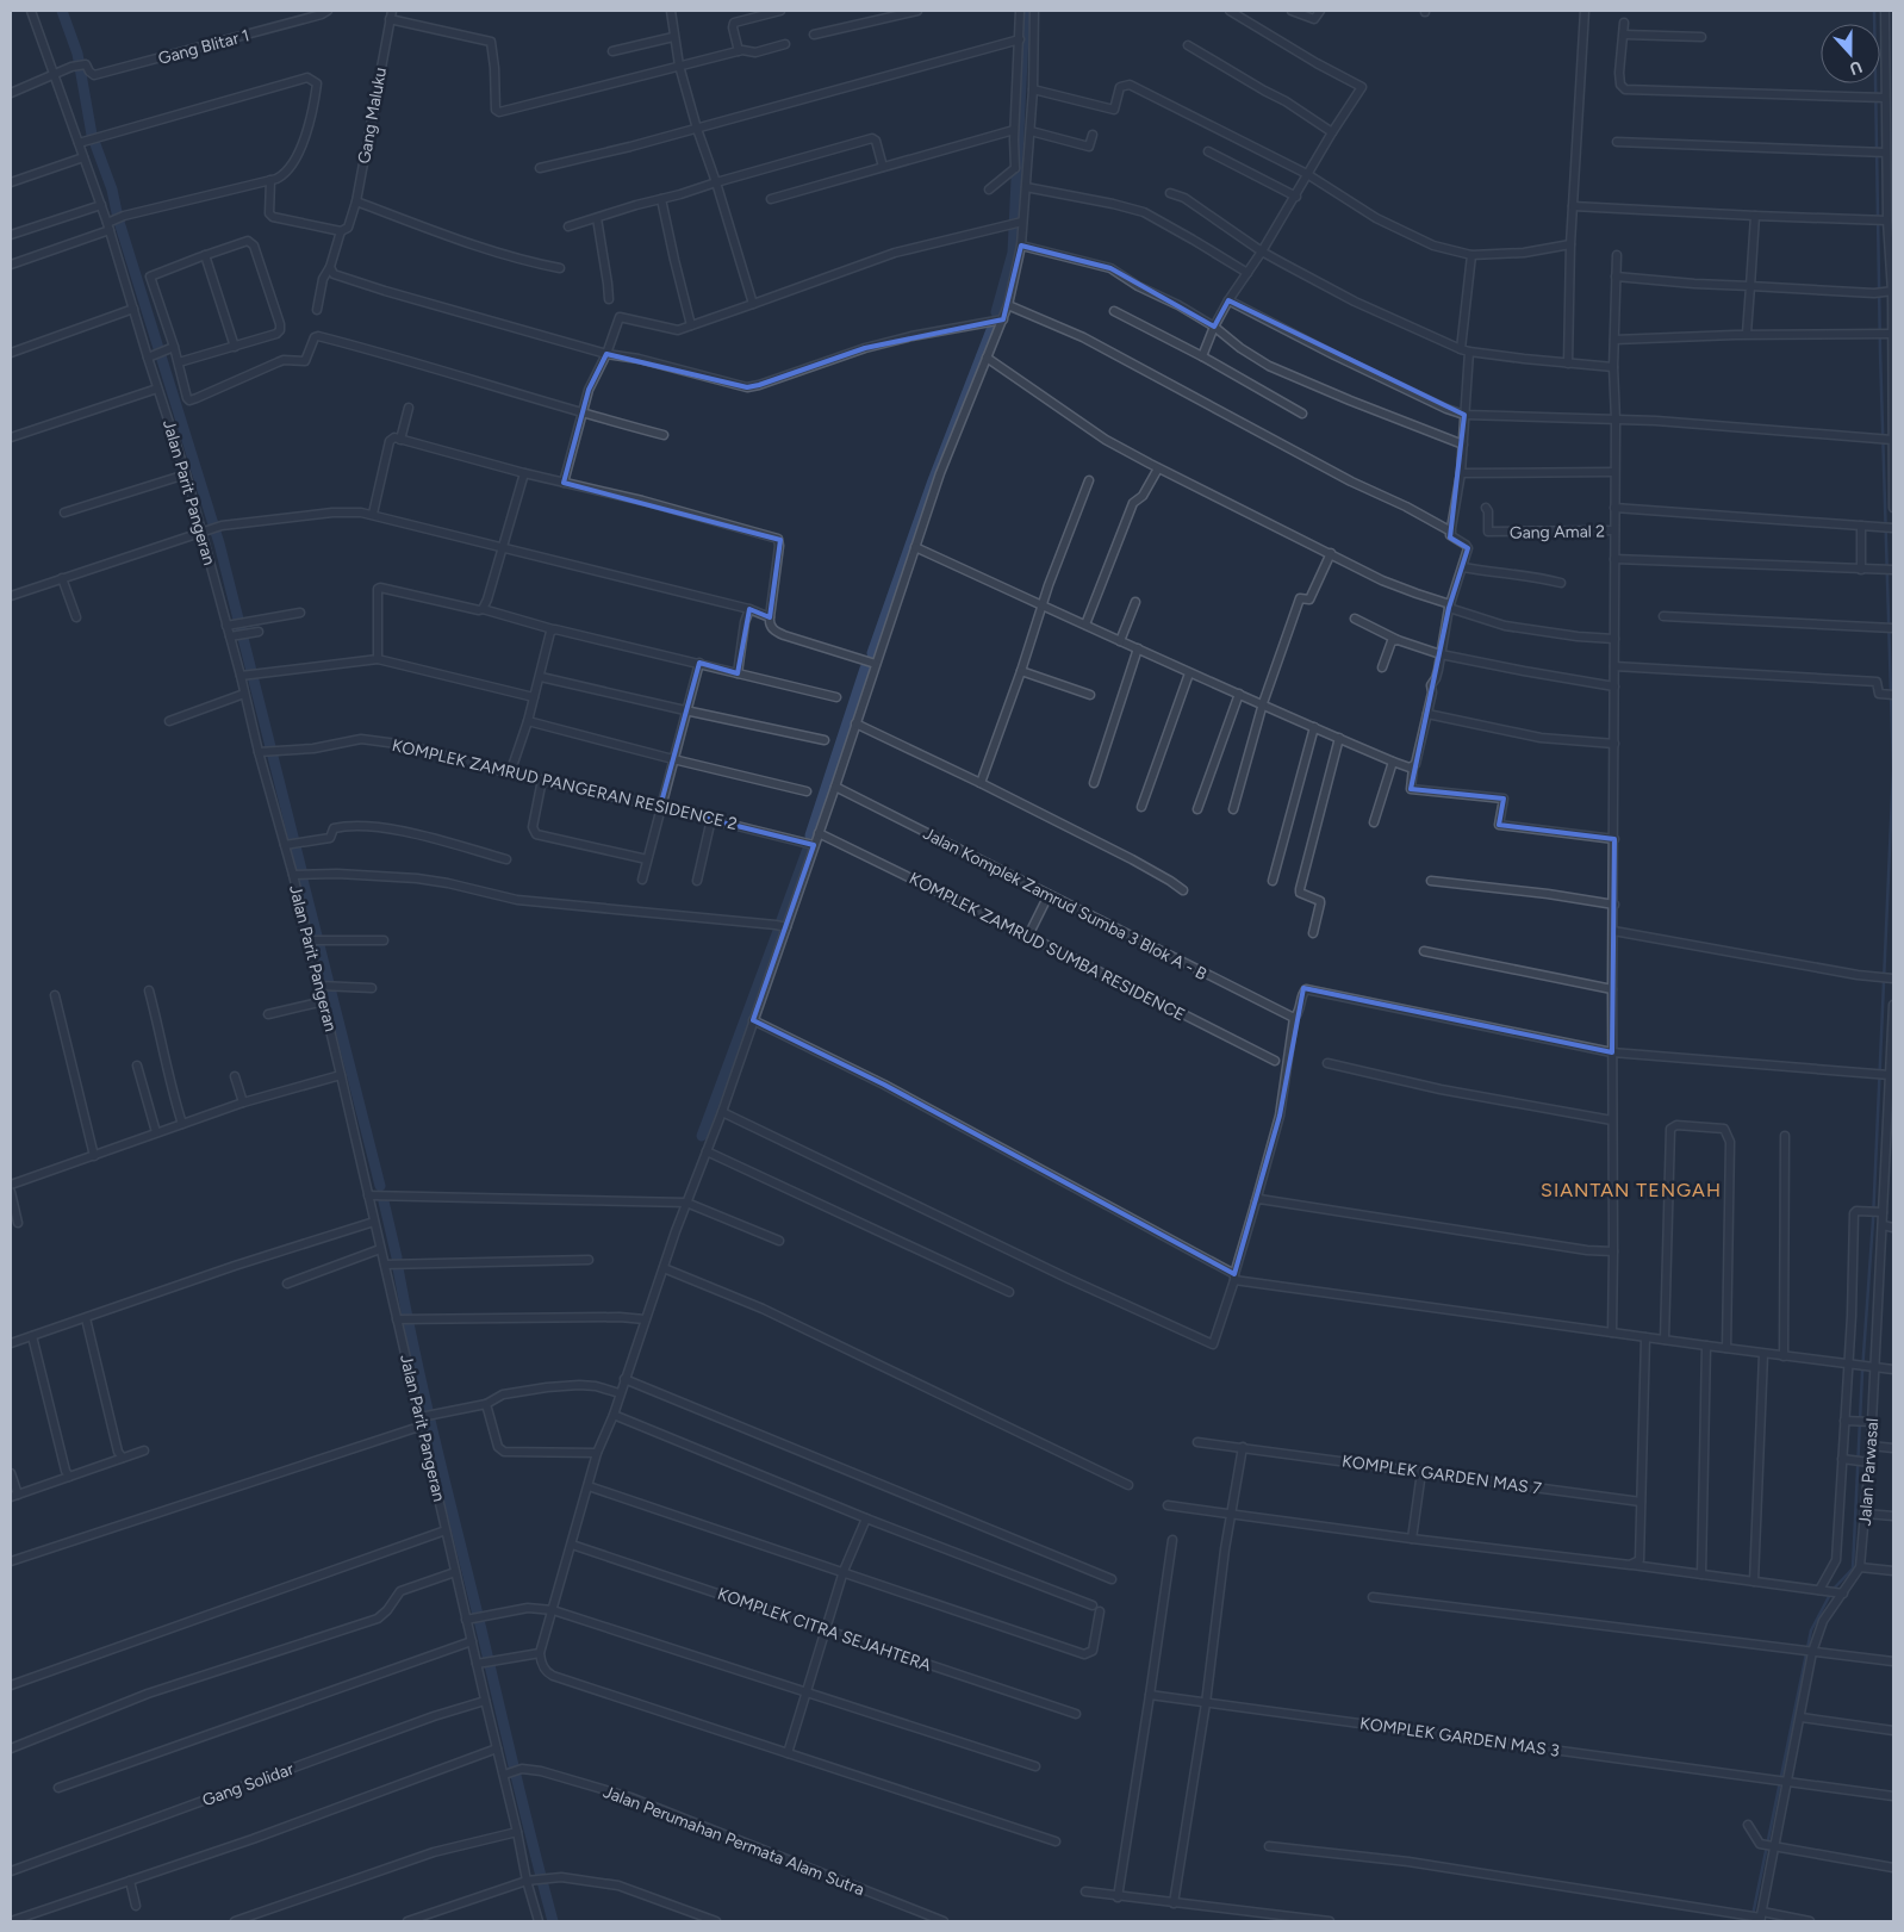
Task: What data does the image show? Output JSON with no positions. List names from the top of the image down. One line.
{"streets":{"street":["Gang Blitar 1","Gang Maluku","Jalan Parit Pangeran","Gang Amal 2","KOMPLEK ZAMRUD PANGERAN RESIDENCE 2","Jalan Komplek Zamrud Sumba 3 Blok A - B","KOMPLEK ZAMRUD SUMBA RESIDENCE","Jalan Parwasal","KOMPLEK GARDEN MAS 7","KOMPLEK CITRA SEJAHTERA","KOMPLEK GARDEN MAS 3","Gang Solidar","Jalan Perumahan Permata Alam Sutra"]},"crossings":[["Gang Blitar 1","Jalan Parit Pangeran"],["Jalan Parit Pangeran","KOMPLEK ZAMRUD PANGERAN RESIDENCE 2"],["Jalan Parit Pangeran","Gang Solidar"],["Jalan Parit Pangeran","Jalan Perumahan Permata Alam Sutra"],["Jalan Parwasal","KOMPLEK GARDEN MAS 3"]],"districts":["SIANTAN TENGAH"],"north":"bottom"}
